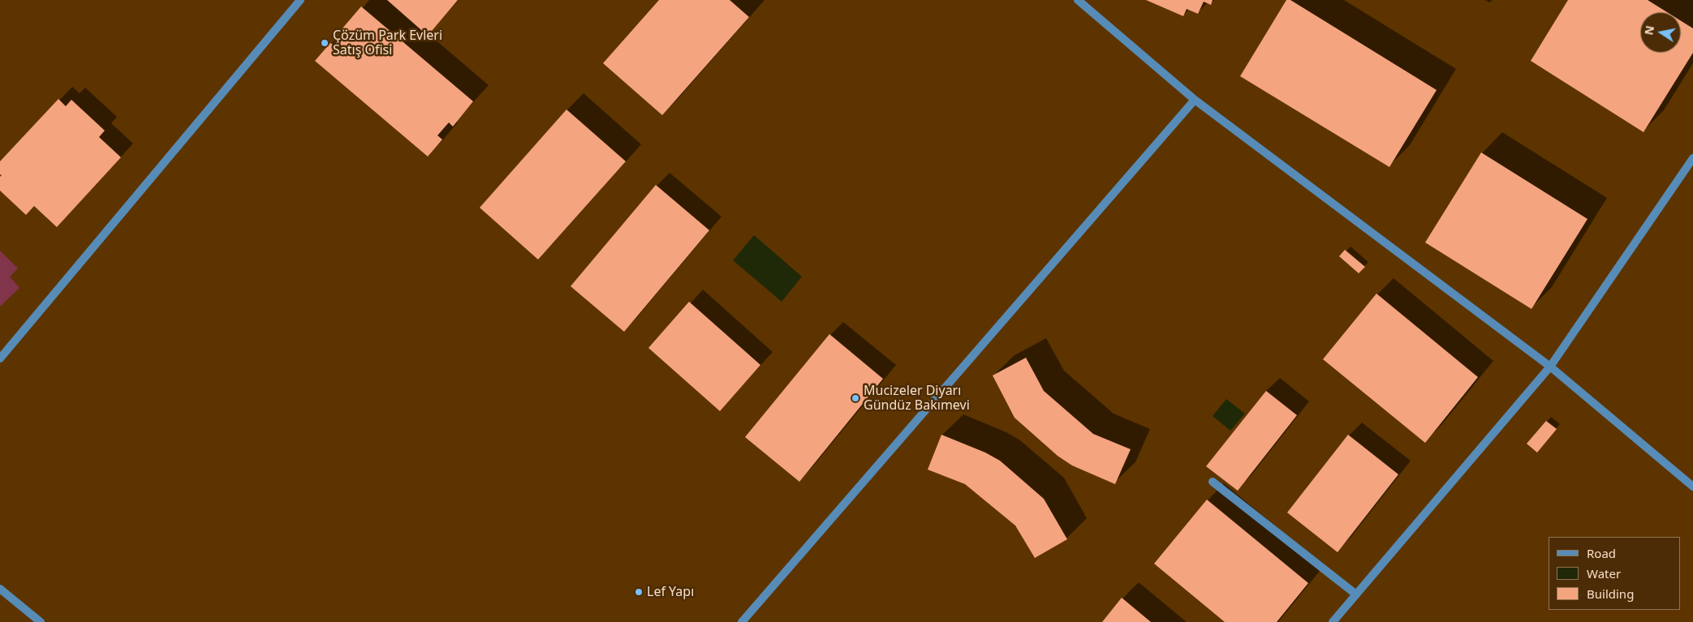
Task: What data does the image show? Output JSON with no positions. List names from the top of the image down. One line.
{"places":["Çözüm Park Evleri Satış Ofisi","Mucizeler Diyarı Gündüz Bakımevi","Lef Yapı"],"legend":["Road","Water","Building"],"north":"left"}
